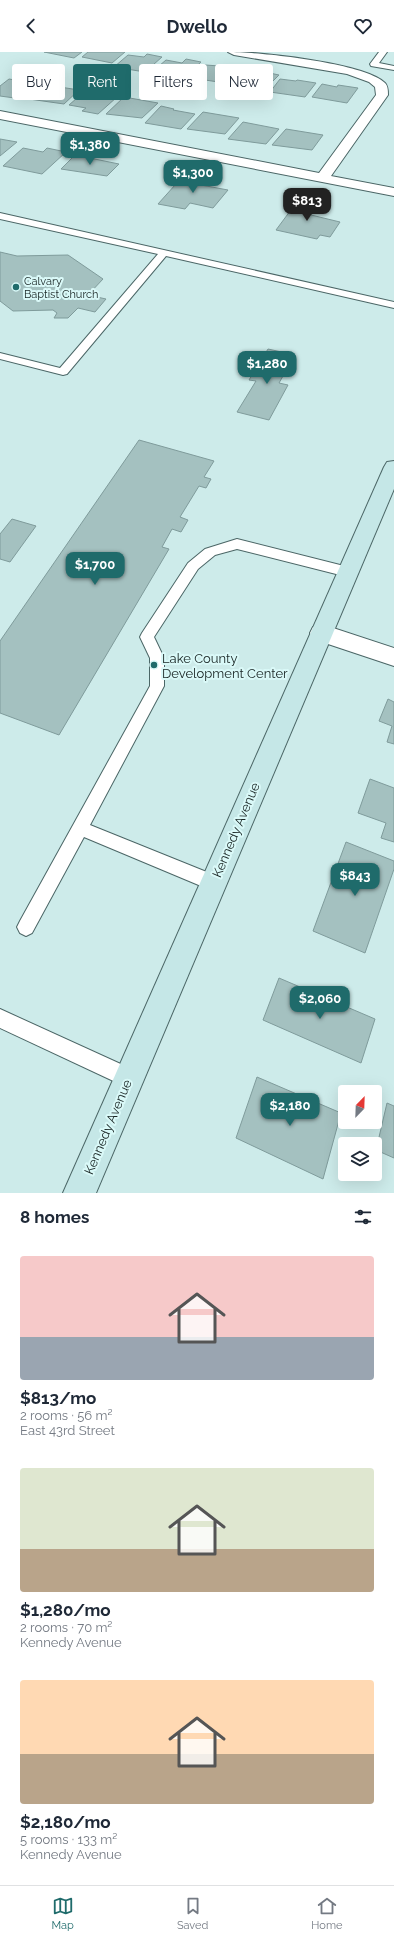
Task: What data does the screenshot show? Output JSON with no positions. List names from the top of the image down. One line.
{"streets":{"street":["Kennedy Avenue"]},"places":["Calvary Baptist Church","Lake County Development Center"],"north":"top right","page":{"header":"Dwello","chip":["Buy","Rent","Filters","New"],"price":["$1,380","$1,300","$813","$1,280","$1,700","$843","$2,060","$2,180"],"heading":"8 homes","list":[{"name":"$813/mo","note":"2 rooms · 56 m² · East 43rd Street"},{"name":"$1,280/mo","note":"2 rooms · 70 m² · Kennedy Avenue"},{"name":"$2,180/mo","note":"5 rooms · 133 m² · Kennedy Avenue"}],"tabs":["Map","Saved","Home"]}}
